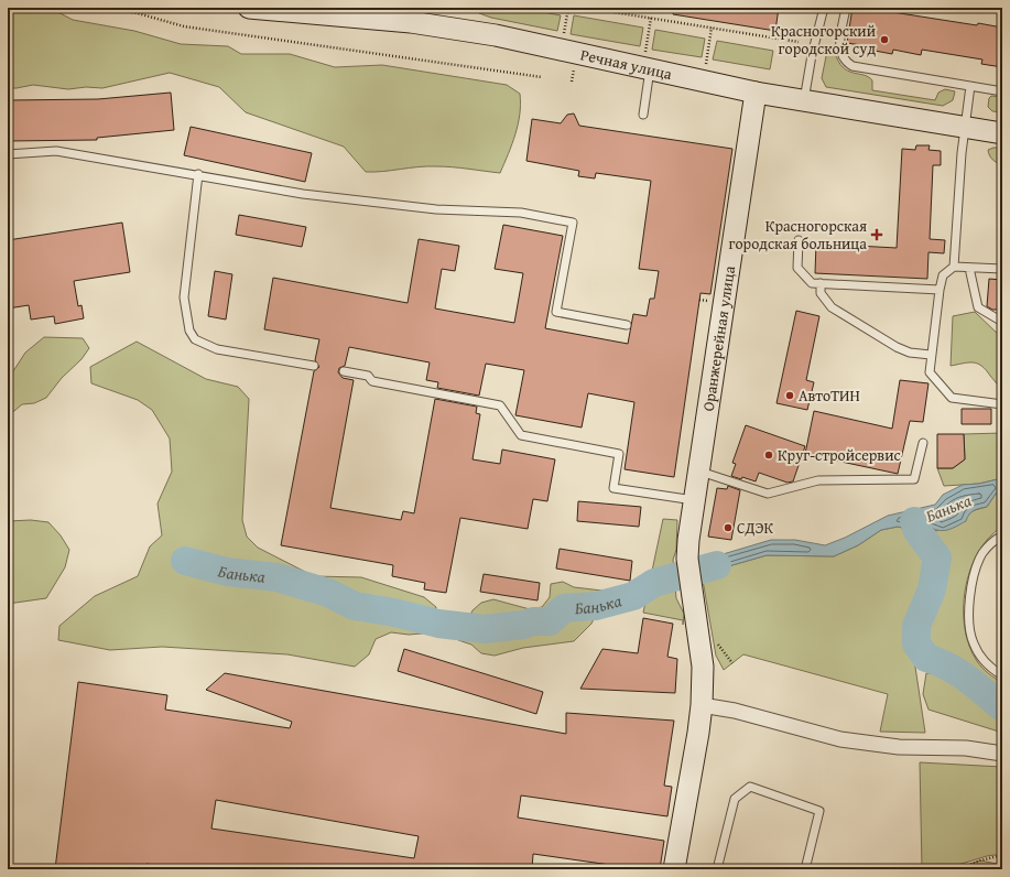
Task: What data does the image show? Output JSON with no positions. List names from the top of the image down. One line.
{"streets":{"main road":["Речная улица","Оранжерейная улица"]},"crossings":[["Речная улица","Оранжерейная улица"]],"water":["Банька"],"places":{"other":["Красногорский городской суд","АвтоТИН","Круг-стройсервис","СДЭК"],"health":["Красногорская городская больница"]}}
